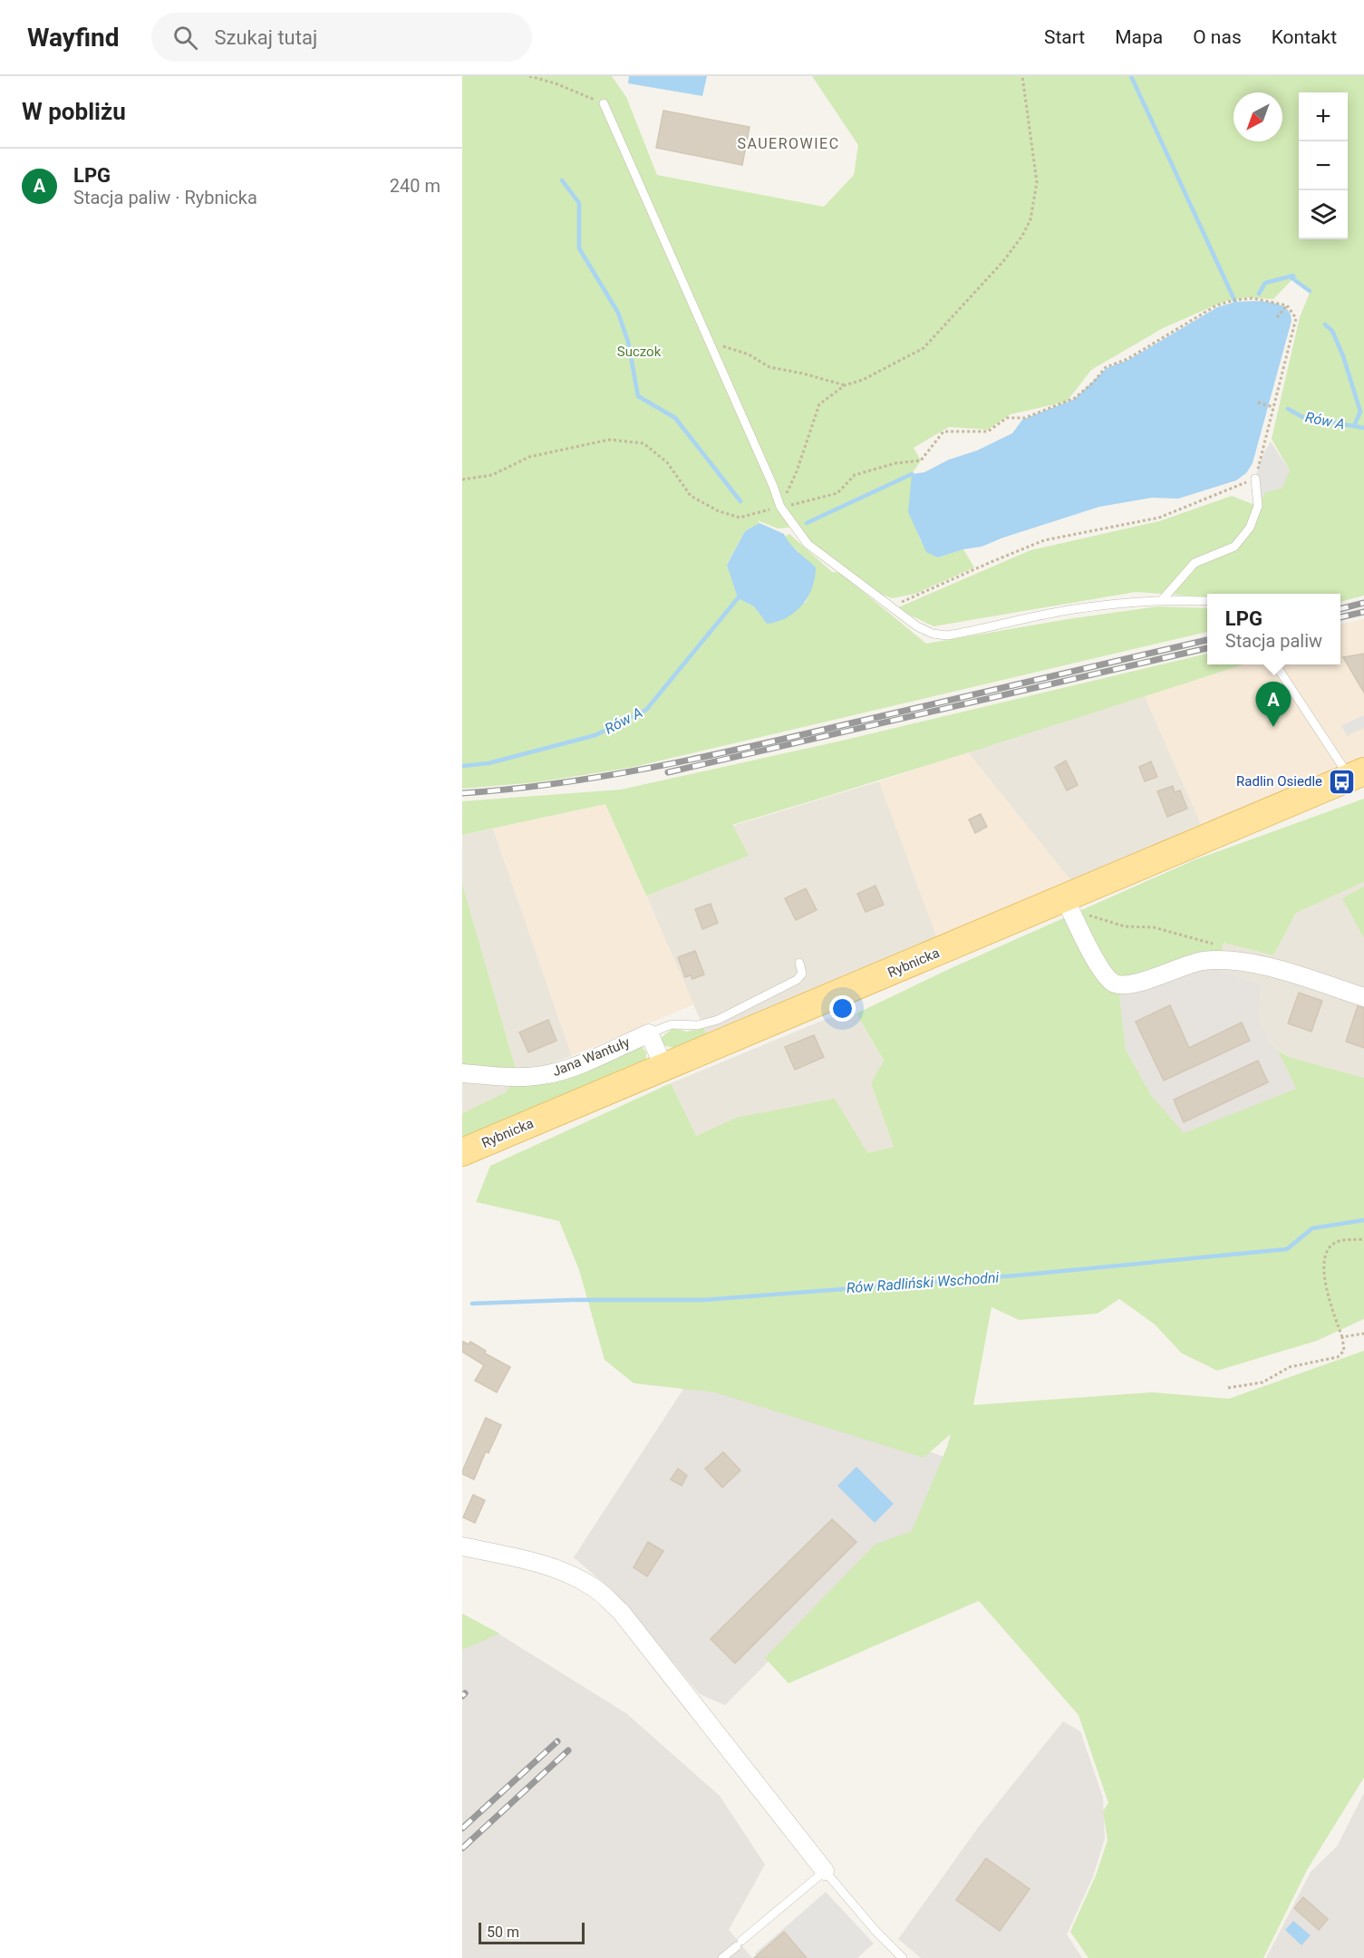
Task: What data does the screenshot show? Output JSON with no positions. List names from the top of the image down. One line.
{"streets":{"main road":["Rybnicka"],"street":["Jana Wantuły"]},"districts":["SAUEROWIEC"],"water":["Rów A","Rów Radliński Wschodni"],"parks":["Suczok"],"places":{"bus stop":["Radlin Osiedle"]},"scale_bar":"50 m","north":"bottom left","page":{"header":"Wayfind","search":"Szukaj tutaj","nav":["Start","Mapa","O nas","Kontakt"],"heading":"W pobliżu","map_buttons":["+","−"],"list":[{"mark":"A","name":"LPG","note":"Stacja paliw · Rybnicka","value":"240 m"}],"popup":["LPG","Stacja paliw"],"pins":"A","scale":"50 m"}}
